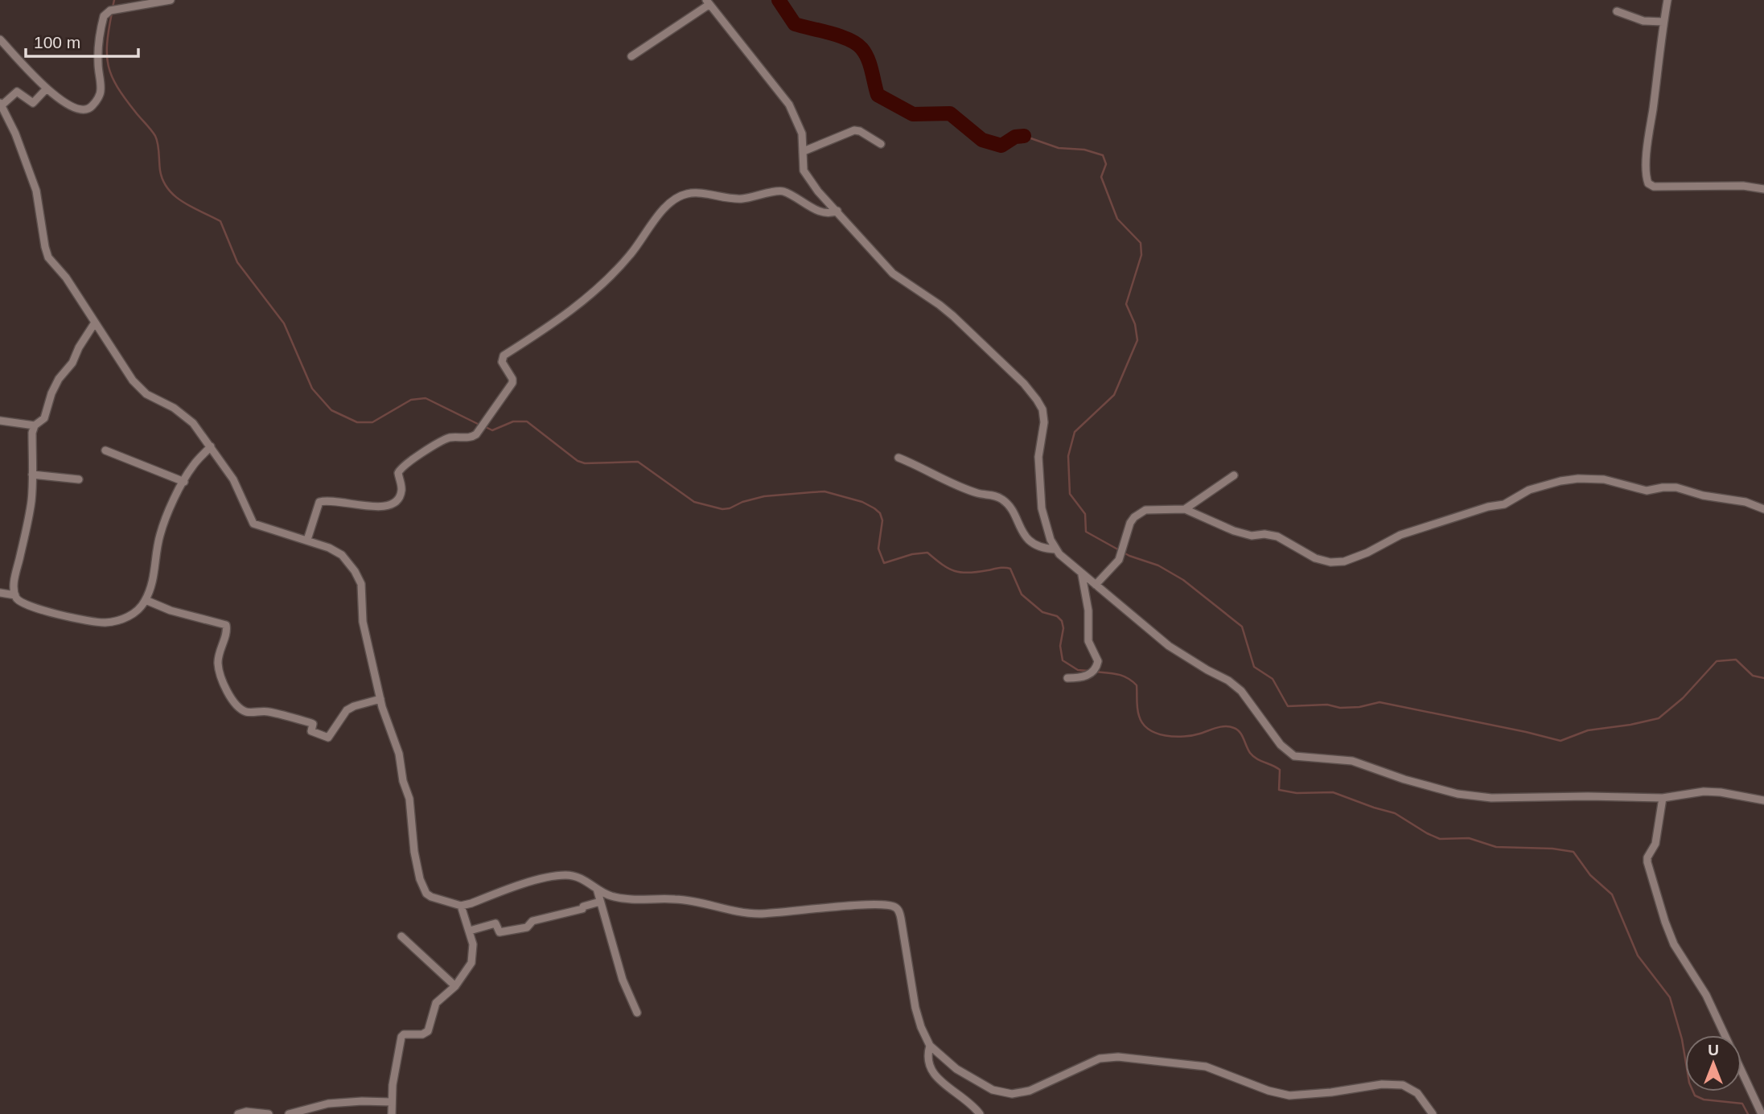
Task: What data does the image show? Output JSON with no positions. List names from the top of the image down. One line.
{"scale_bar":"100 m","north":"top"}
